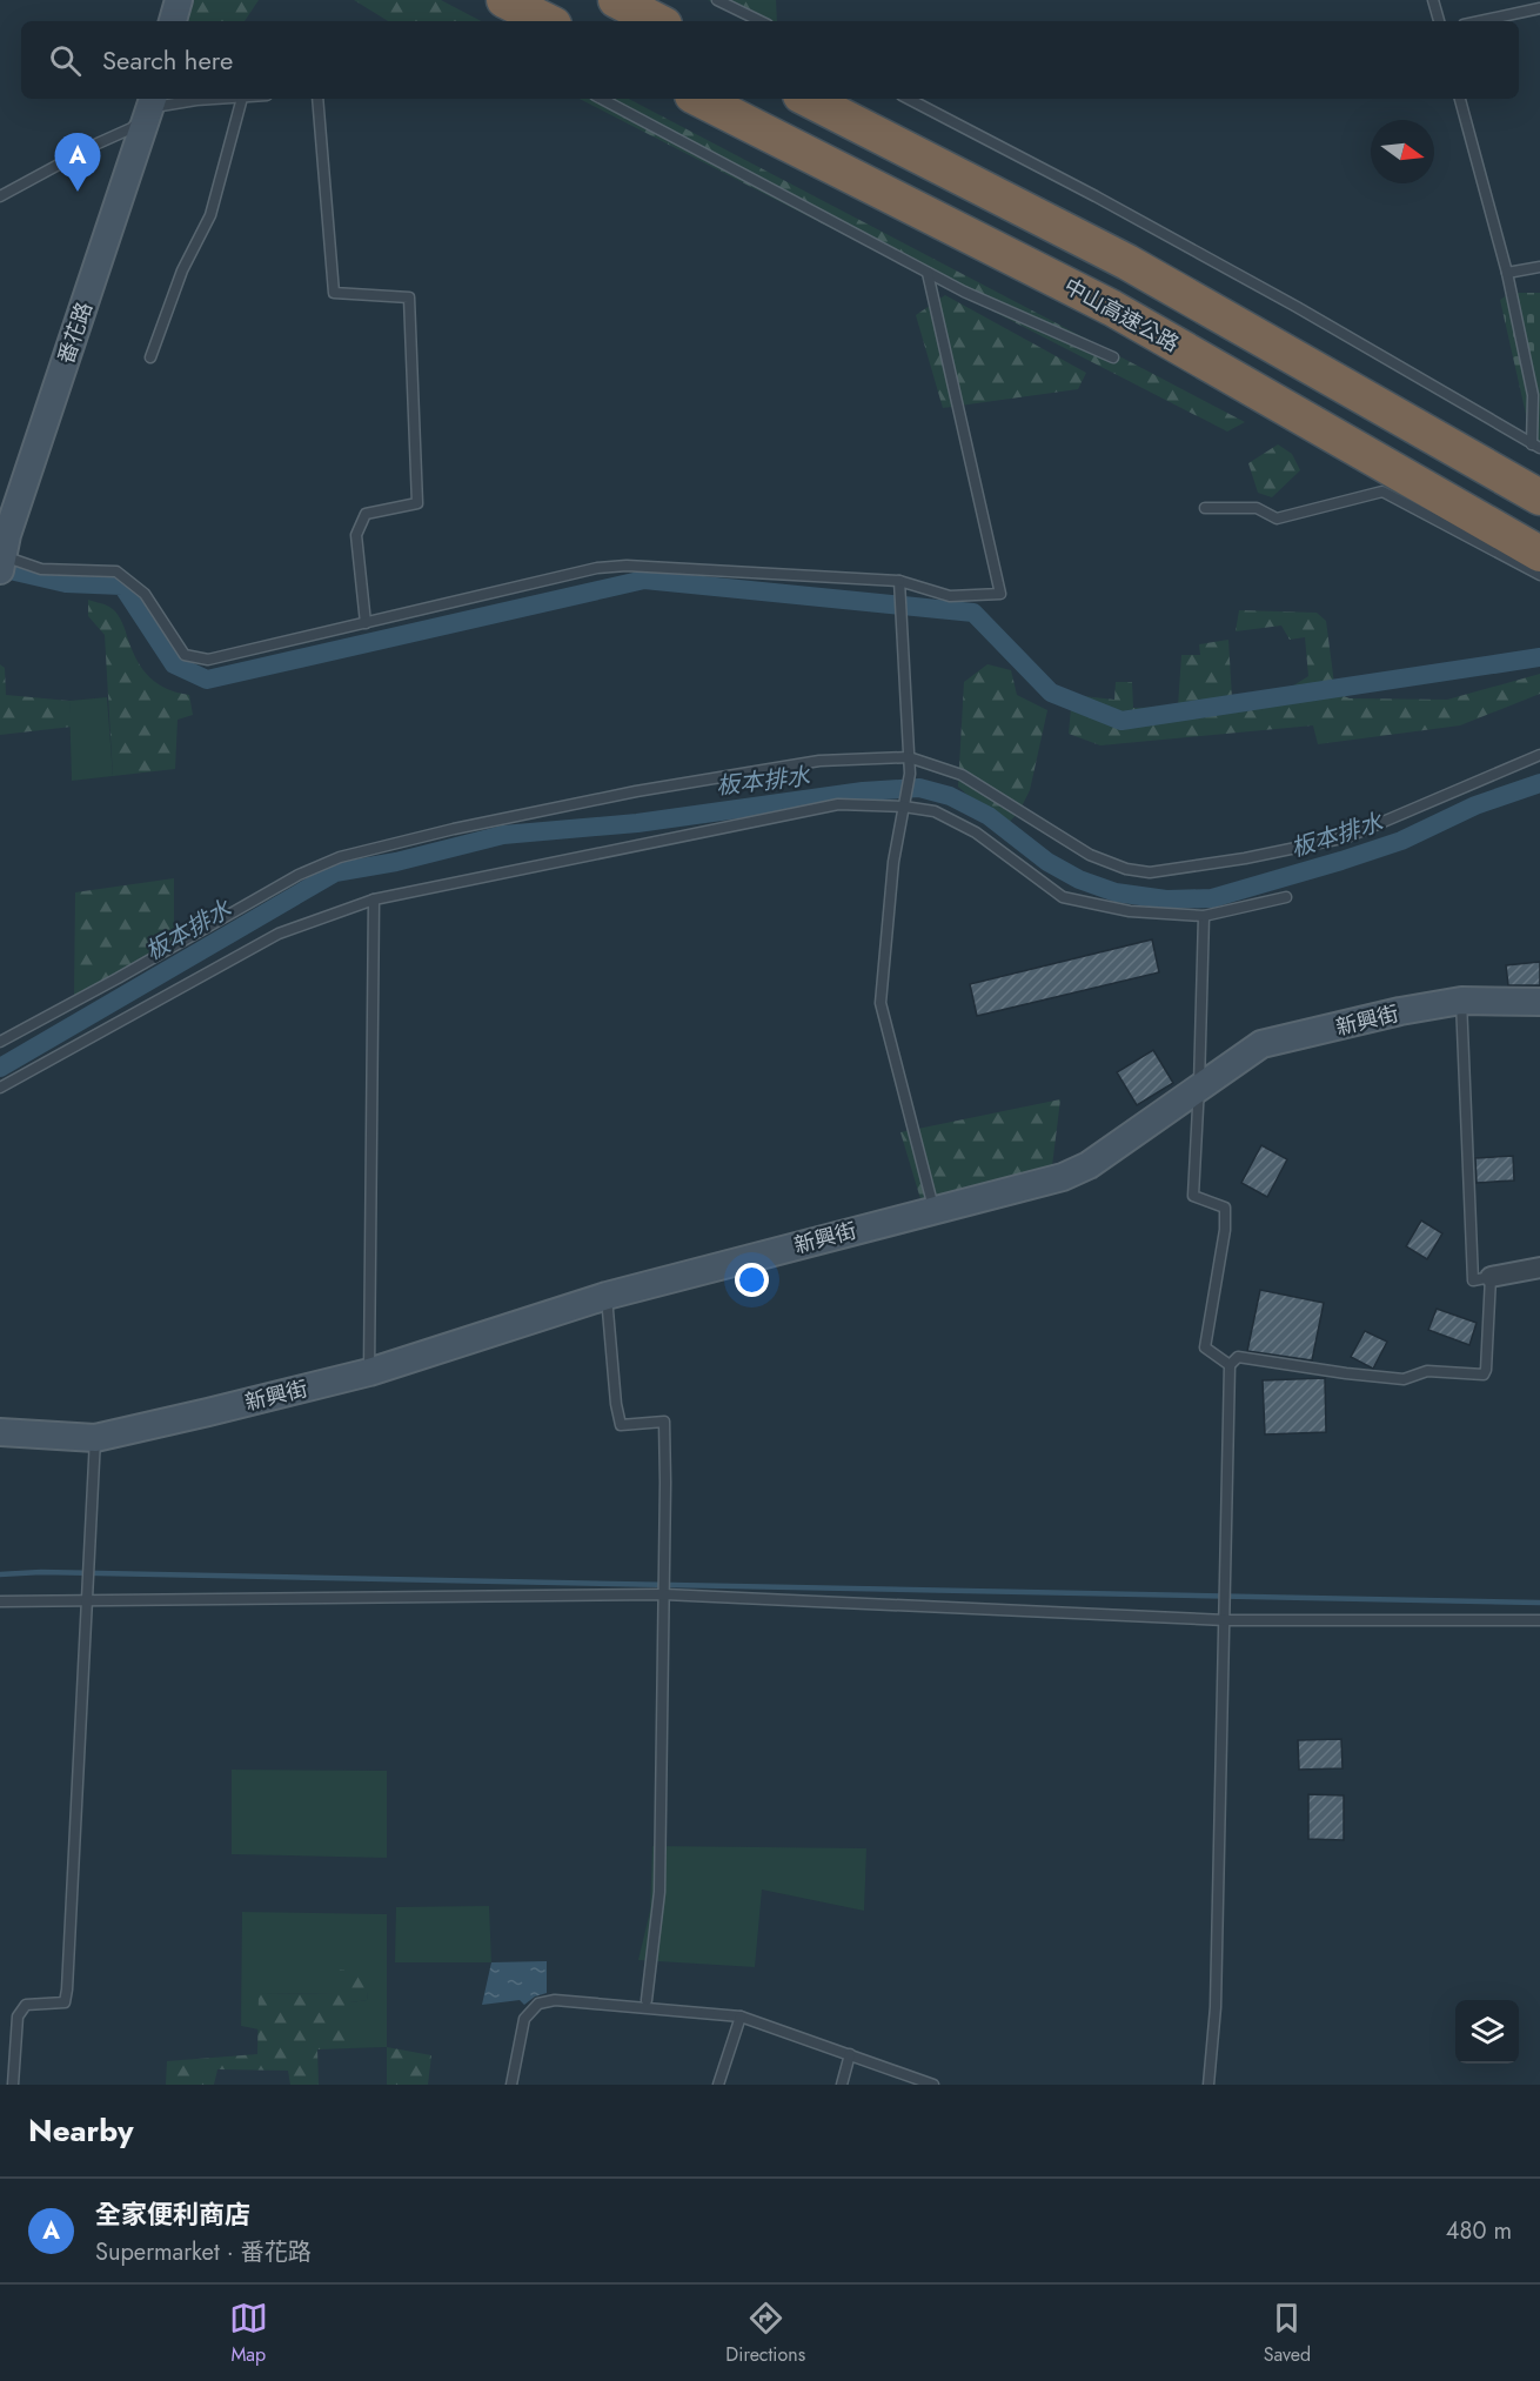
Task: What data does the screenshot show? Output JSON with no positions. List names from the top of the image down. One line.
{"streets":{"highway":["中山高速公路"],"street":["番花路","新興街"]},"water":["板本排水"],"north":"right","page":{"search":"Search here","pins":"A","heading":"Nearby","list":[{"mark":"A","name":"全家便利商店","note":"Supermarket · 番花路","value":"480 m"}],"nav":["Map","Directions","Saved"]}}
